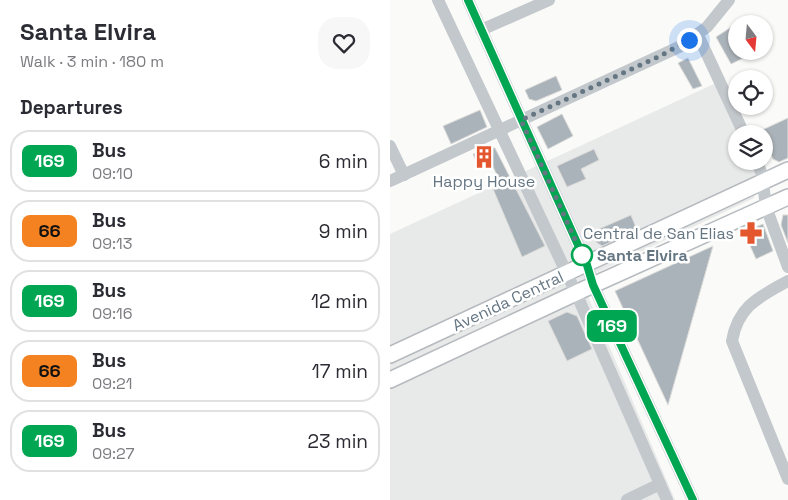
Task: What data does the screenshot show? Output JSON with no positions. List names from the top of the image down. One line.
{"streets":{"main road":["Avenida Central"]},"places":{"building":["Happy House"],"pharmacy":["Central de San Elias"],"other":["Santa Elvira"]},"lines":["bus line 169"],"north":"bottom","page":{"heading":[["Santa Elvira","Walk · 3 min · 180 m"],"Departures"],"on_map":"169","list":[{"mark":"169","name":"Bus","note":"09:10","value":"6 min"},{"mark":"66","name":"Bus","note":"09:13","value":"9 min"},{"mark":"169","name":"Bus","note":"09:16","value":"12 min"},{"mark":"66","name":"Bus","note":"09:21","value":"17 min"},{"mark":"169","name":"Bus","note":"09:27","value":"23 min"}]}}
